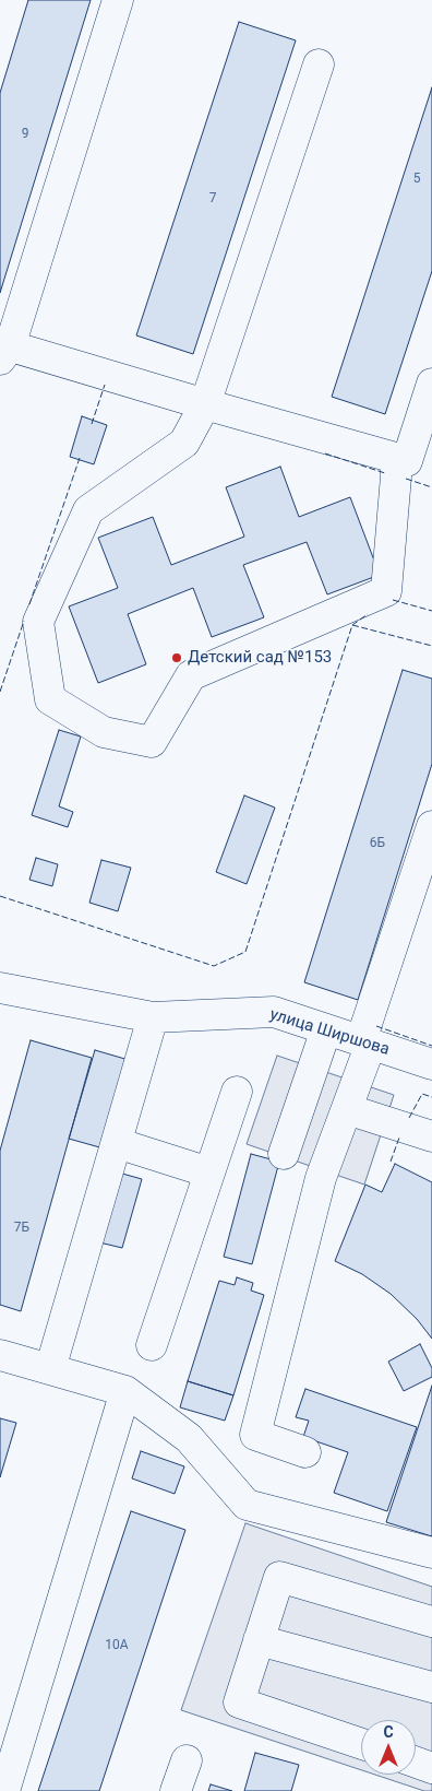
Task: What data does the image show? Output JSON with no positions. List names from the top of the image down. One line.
{"streets":{"street":["улица Ширшова"]},"places":["Детский сад №153"],"house_numbers":["9","5","7","6Б","7Б","10А"],"north":"top"}
